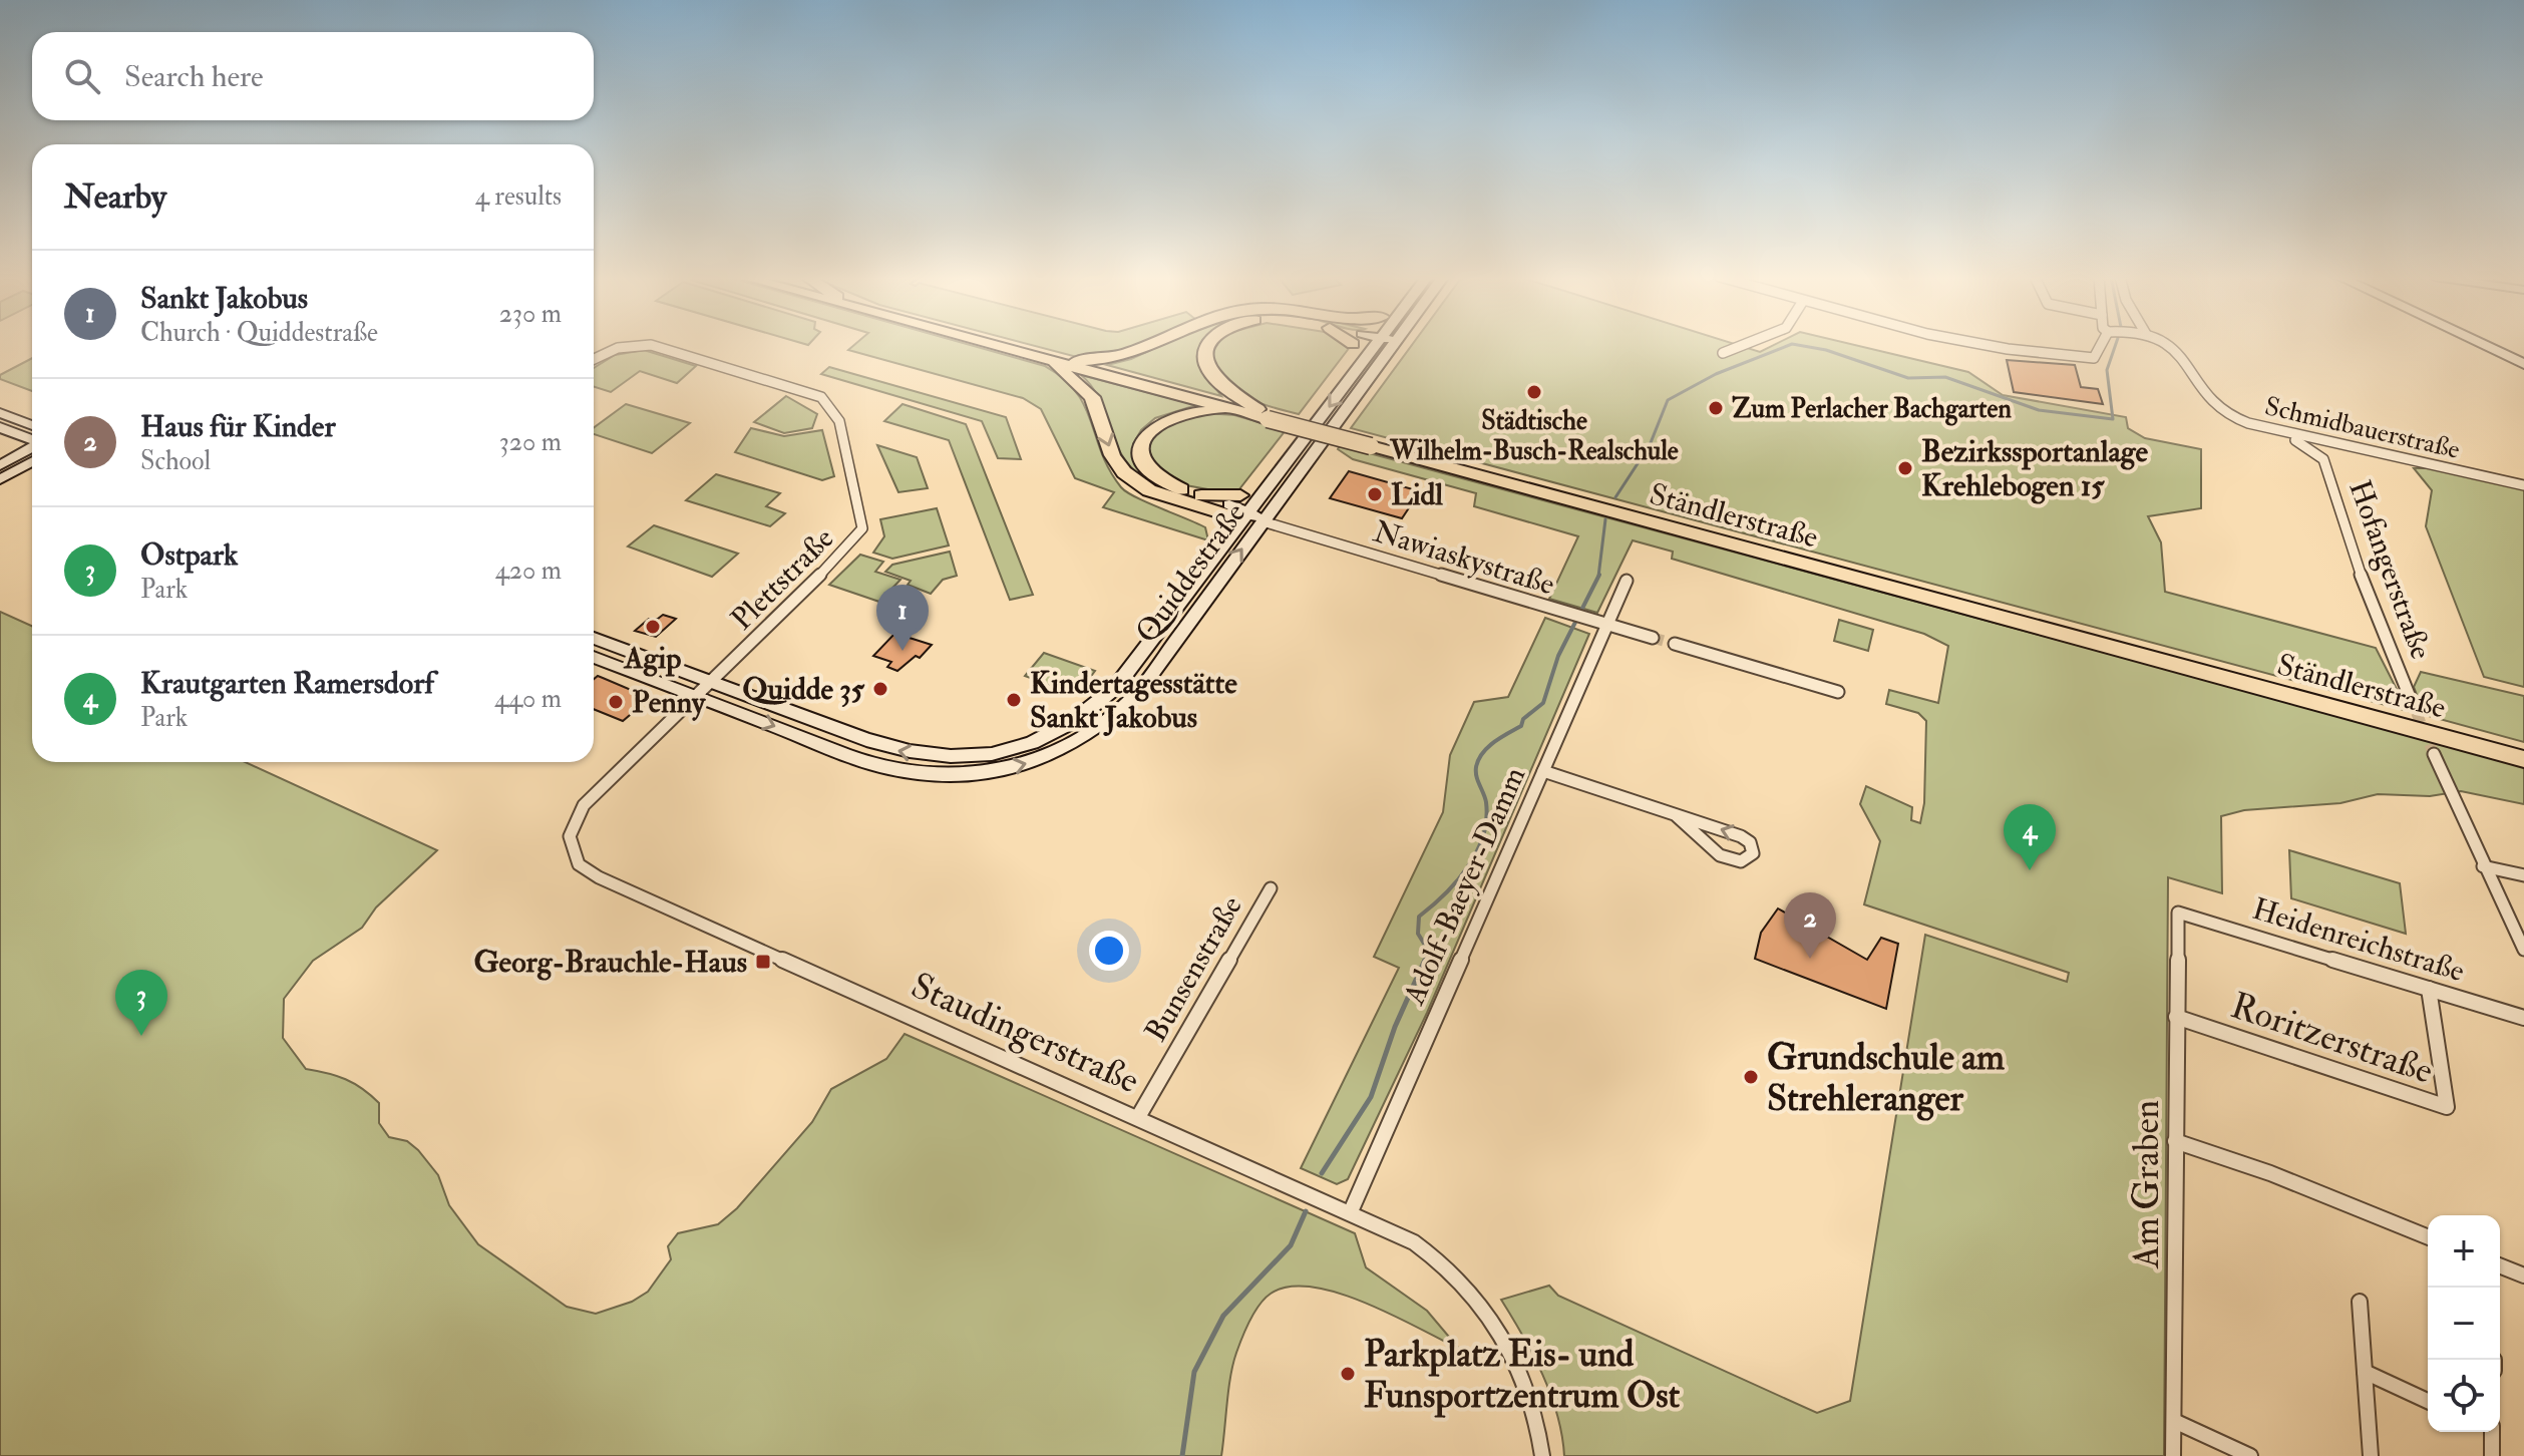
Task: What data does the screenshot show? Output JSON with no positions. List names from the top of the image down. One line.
{"streets":{"highway":["Ständlerstraße"],"main road":["Quiddestraße"],"street":["Schmidbauerstraße","Nawiaskystraße","Hofangerstraße","Plettstraße","Adolf-Baeyer-Damm","Heidenreichstraße","Bunsenstraße","Staudingerstraße","Roritzerstraße","Am Graben"]},"crossings":[["Schmidbauerstraße","Hofangerstraße"],["Nawiaskystraße","Quiddestraße"],["Nawiaskystraße","Adolf-Baeyer-Damm"],["Quiddestraße","Plettstraße"],["Quiddestraße","Staudingerstraße"],["Plettstraße","Staudingerstraße"],["Adolf-Baeyer-Damm","Staudingerstraße"],["Heidenreichstraße","Roritzerstraße"],["Heidenreichstraße","Am Graben"],["Bunsenstraße","Staudingerstraße"],["Roritzerstraße","Am Graben"]],"places":{"other":["Städtische Wilhelm-Busch-Realschule","Zum Perlacher Bachgarten","Bezirkssportanlage Krehlebogen 15","Lidl","Agip","Quidde 35","Kindertagesstätte Sankt Jakobus","Penny","Grundschule am Strehleranger","Parkplatz Eis- und Funsportzentrum Ost"],"transit":["Georg-Brauchle-Haus"]},"page":{"search":"Search here","heading":["Nearby","4 results"],"list":[{"mark":"1","name":"Sankt Jakobus","note":"Church · Quiddestraße","value":"230 m"},{"mark":"2","name":"Haus für Kinder","note":"School","value":"320 m"},{"mark":"3","name":"Ostpark","note":"Park","value":"420 m"},{"mark":"4","name":"Krautgarten Ramersdorf","note":"Park","value":"440 m"}],"pins":["1","4","2","3"],"map_buttons":["+","−"]}}
